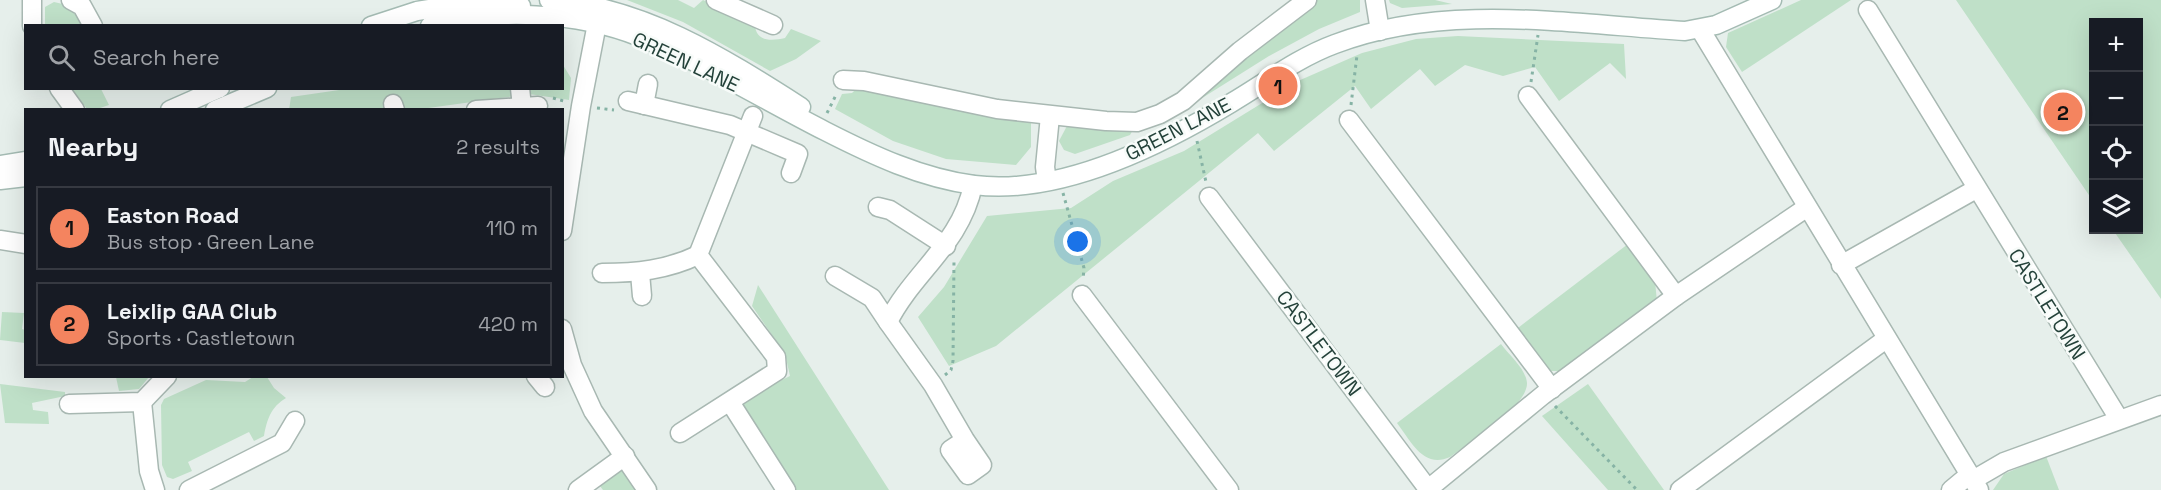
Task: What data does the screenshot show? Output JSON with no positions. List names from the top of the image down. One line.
{"streets":{"street":["GREEN LANE","CASTLETOWN"]},"page":{"map_buttons":["+","−"],"search":"Search here","pins":["1","2"],"heading":["Nearby","2 results"],"list":[{"mark":"1","name":"Easton Road","note":"Bus stop · Green Lane","value":"110 m"},{"mark":"2","name":"Leixlip GAA Club","note":"Sports · Castletown","value":"420 m"}]}}
